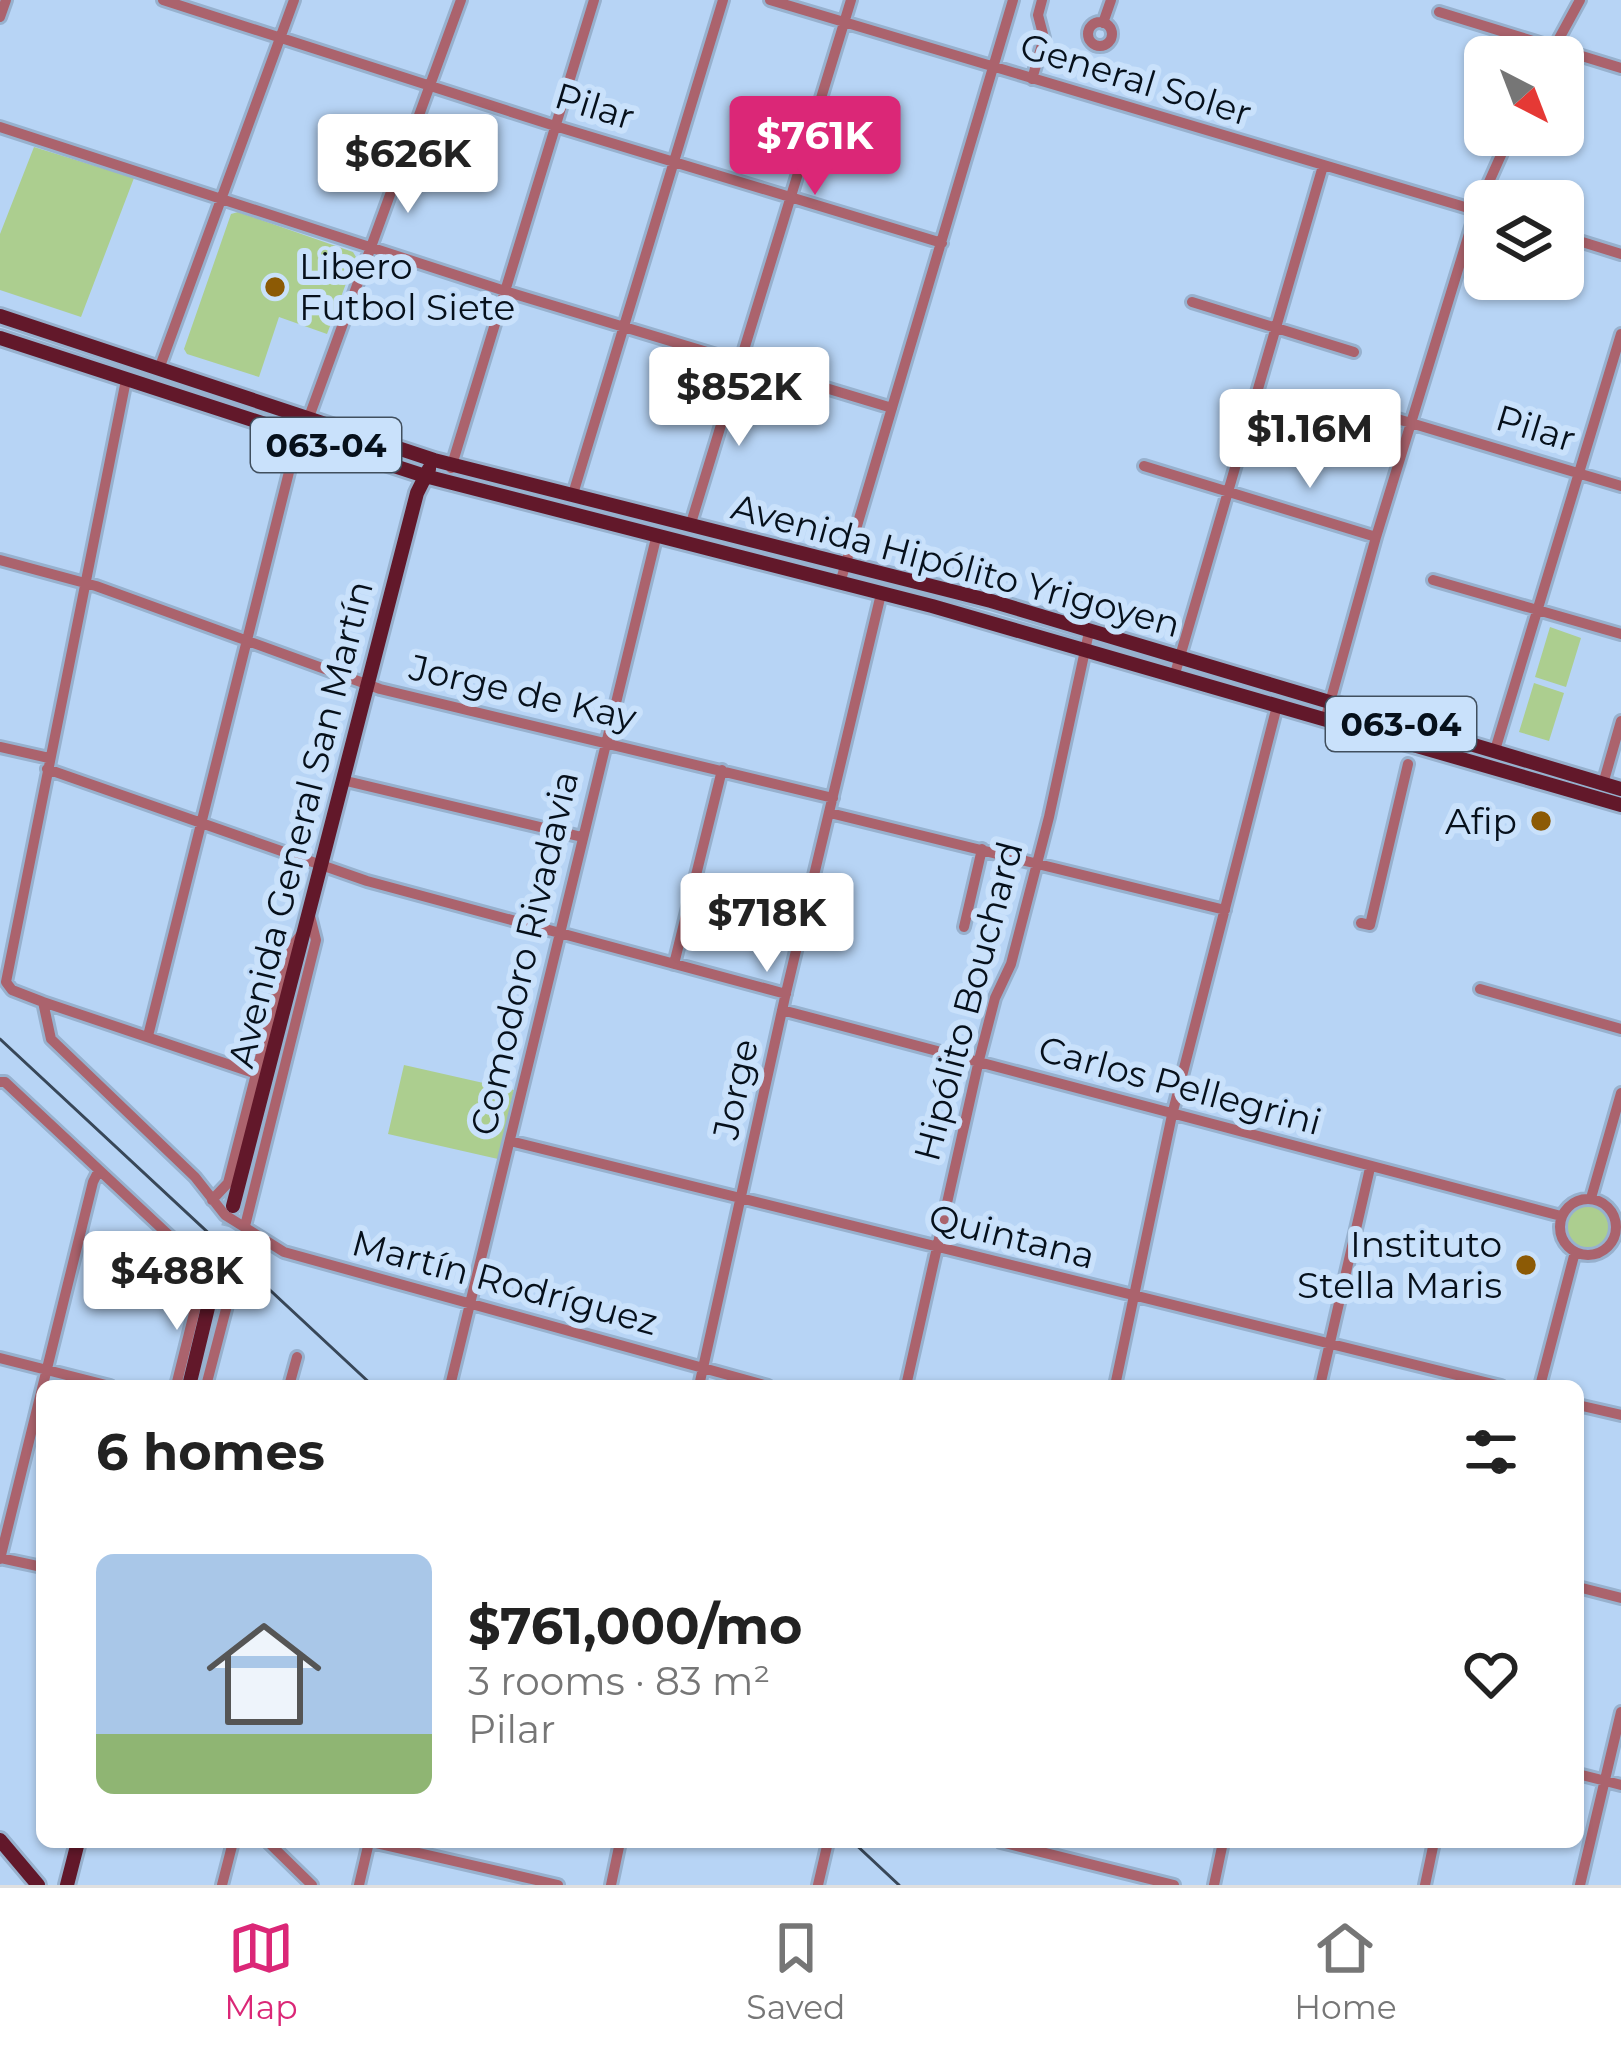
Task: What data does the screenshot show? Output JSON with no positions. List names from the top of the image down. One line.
{"streets":{"main road":["063-04","Avenida Hipólito Yrigoyen","Avenida General San Martín"],"street":["General Soler","Pilar","Jorge de Kay","Comodoro Rivadavia","Hipólito Bouchard","Carlos Pellegrini","Jorge","Quintana","Martín Rodríguez"]},"crossings":[["Avenida Hipólito Yrigoyen","Avenida General San Martín"],["Avenida Hipólito Yrigoyen","Comodoro Rivadavia"],["Avenida Hipólito Yrigoyen","Hipólito Bouchard"],["Avenida Hipólito Yrigoyen","Jorge"],["Jorge de Kay","Avenida General San Martín"],["Jorge de Kay","Comodoro Rivadavia"],["Jorge de Kay","Jorge"],["Avenida General San Martín","Martín Rodríguez"],["Comodoro Rivadavia","Quintana"],["Comodoro Rivadavia","Martín Rodríguez"],["Hipólito Bouchard","Carlos Pellegrini"],["Hipólito Bouchard","Quintana"],["Carlos Pellegrini","Jorge"],["Jorge","Quintana"],["Jorge","Martín Rodríguez"]],"places":["Libero Futbol Siete","Afip","Instituto Stella Maris"],"north":"bottom right","page":{"price":["$761K","$626K","$852K","$1.16M","$718K","$488K"],"heading":"6 homes","list":[{"name":"$761,000/mo","note":"3 rooms · 83 m² · Pilar"}],"tabs":["Map","Saved","Home"]}}
